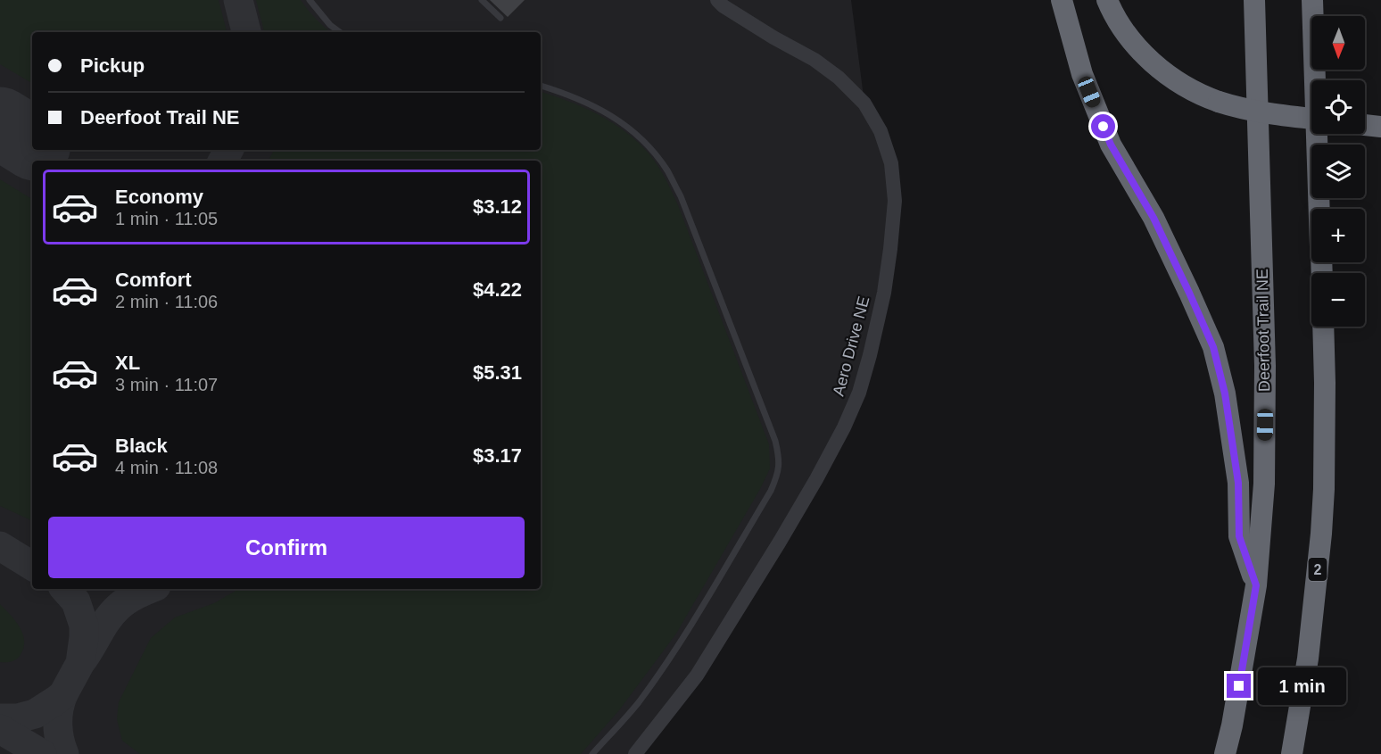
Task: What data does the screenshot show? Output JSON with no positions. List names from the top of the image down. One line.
{"streets":{"highway":["Deerfoot Trail NE","2"],"street":["Aero Drive NE"]},"north":"bottom","page":{"map_buttons":["+","−"],"banner":["Pickup","Deerfoot Trail NE"],"list":[{"name":"Economy","note":"1 min · 11:05","value":"$3.12"},{"name":"Comfort","note":"2 min · 11:06","value":"$4.22"},{"name":"XL","note":"3 min · 11:07","value":"$5.31"},{"name":"Black","note":"4 min · 11:08","value":"$3.17"}],"buttons":"Confirm","bubble":"1 min"}}
